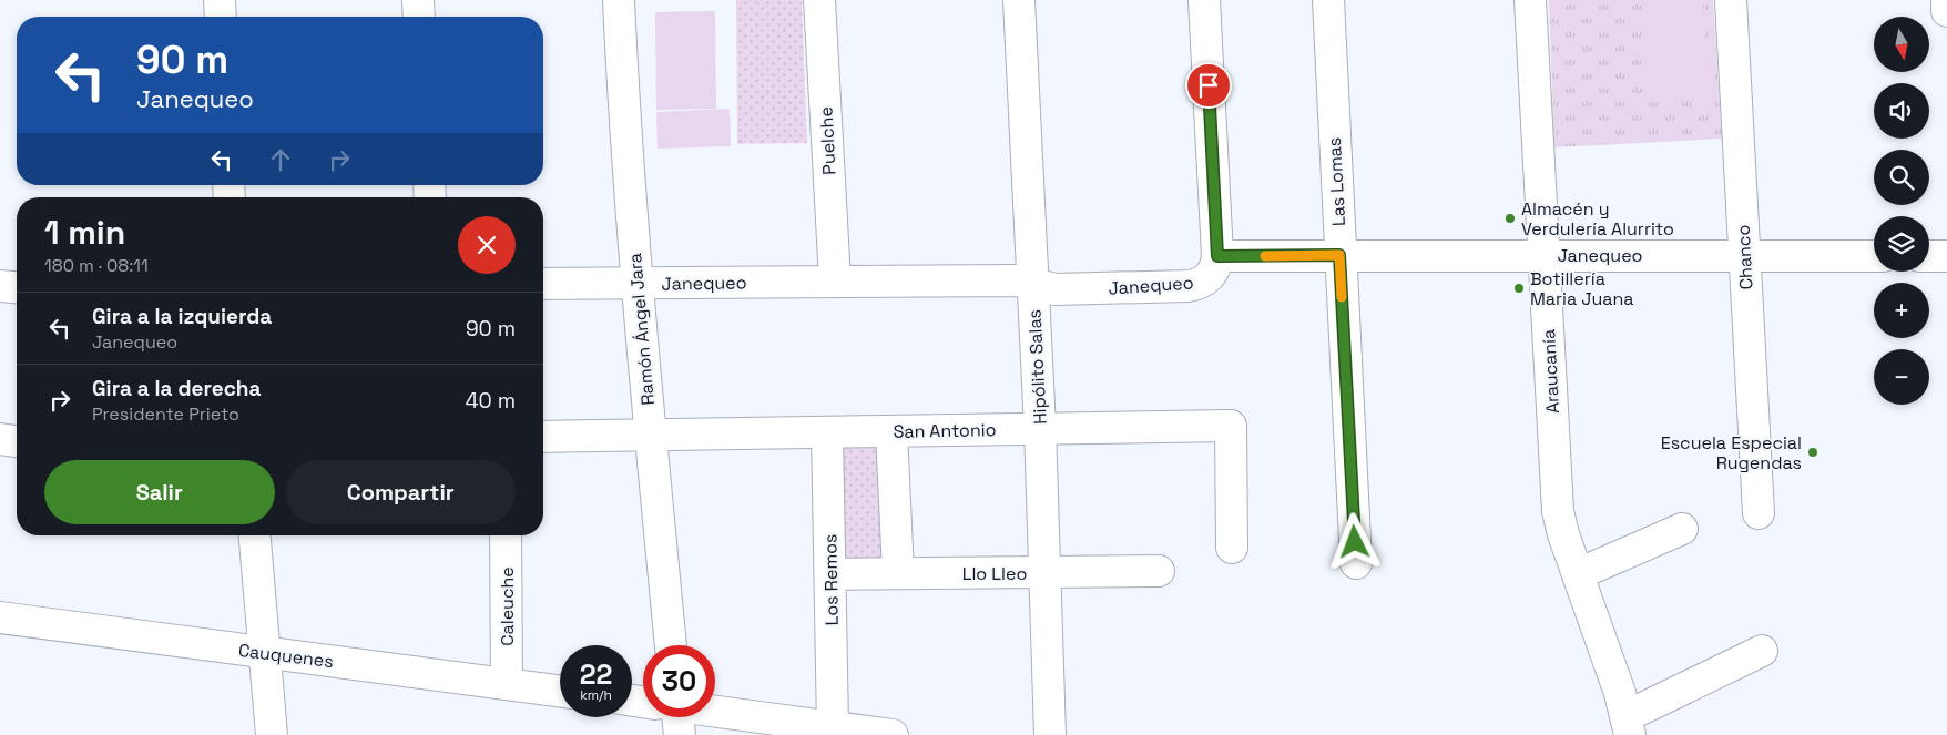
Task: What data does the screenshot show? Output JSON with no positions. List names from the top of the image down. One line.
{"streets":{"street":["Puelche","Las Lomas","Janequeo","Chanco","Ramón Ángel Jara","Hipólito Salas","Araucanía","San Antonio","Llo Lleo","Los Remos","Caleuche","Cauquenes"]},"crossings":[["Puelche","Janequeo"],["Las Lomas","Janequeo"],["Janequeo","Chanco"],["Janequeo","Ramón Ángel Jara"],["Janequeo","Hipólito Salas"],["Janequeo","Araucanía"],["Ramón Ángel Jara","San Antonio"],["Hipólito Salas","San Antonio"],["Hipólito Salas","Llo Lleo"],["San Antonio","Los Remos"],["Llo Lleo","Los Remos"],["Caleuche","Cauquenes"]],"places":["Almacén y Verdulería Alurrito","Botillería Maria Juana","Escuela Especial Rugendas"],"north":"bottom","page":{"map_buttons":["+","−"],"turn":["90 m","Janequeo"],"heading":["1 min","180 m · 08:11"],"list":[{"name":"Gira a la izquierda","note":"Janequeo","value":"90 m"},{"name":"Gira a la derecha","note":"Presidente Prieto","value":"40 m"}],"buttons":["Salir","Compartir"],"speed":"22 km/h","limit":"30"}}
